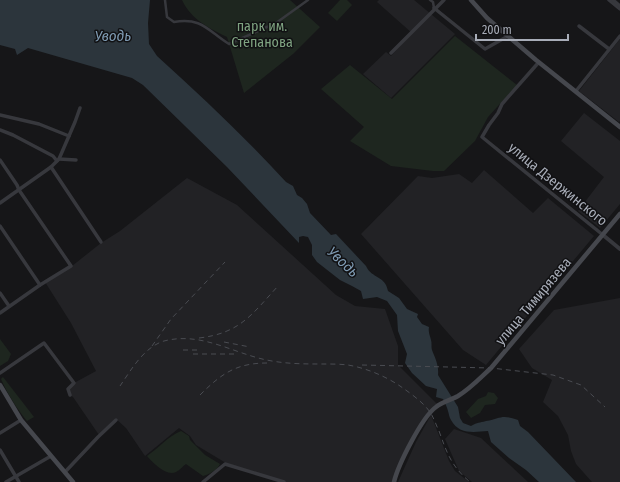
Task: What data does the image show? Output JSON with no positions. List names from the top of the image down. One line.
{"streets":{"main road":["улица Тимирязева"],"street":["улица Дзержинского"]},"crossings":[["улица Дзержинского","улица Тимирязева"]],"water":["Уводь"],"parks":["парк им. Степанова"],"scale_bar":"200 m"}
